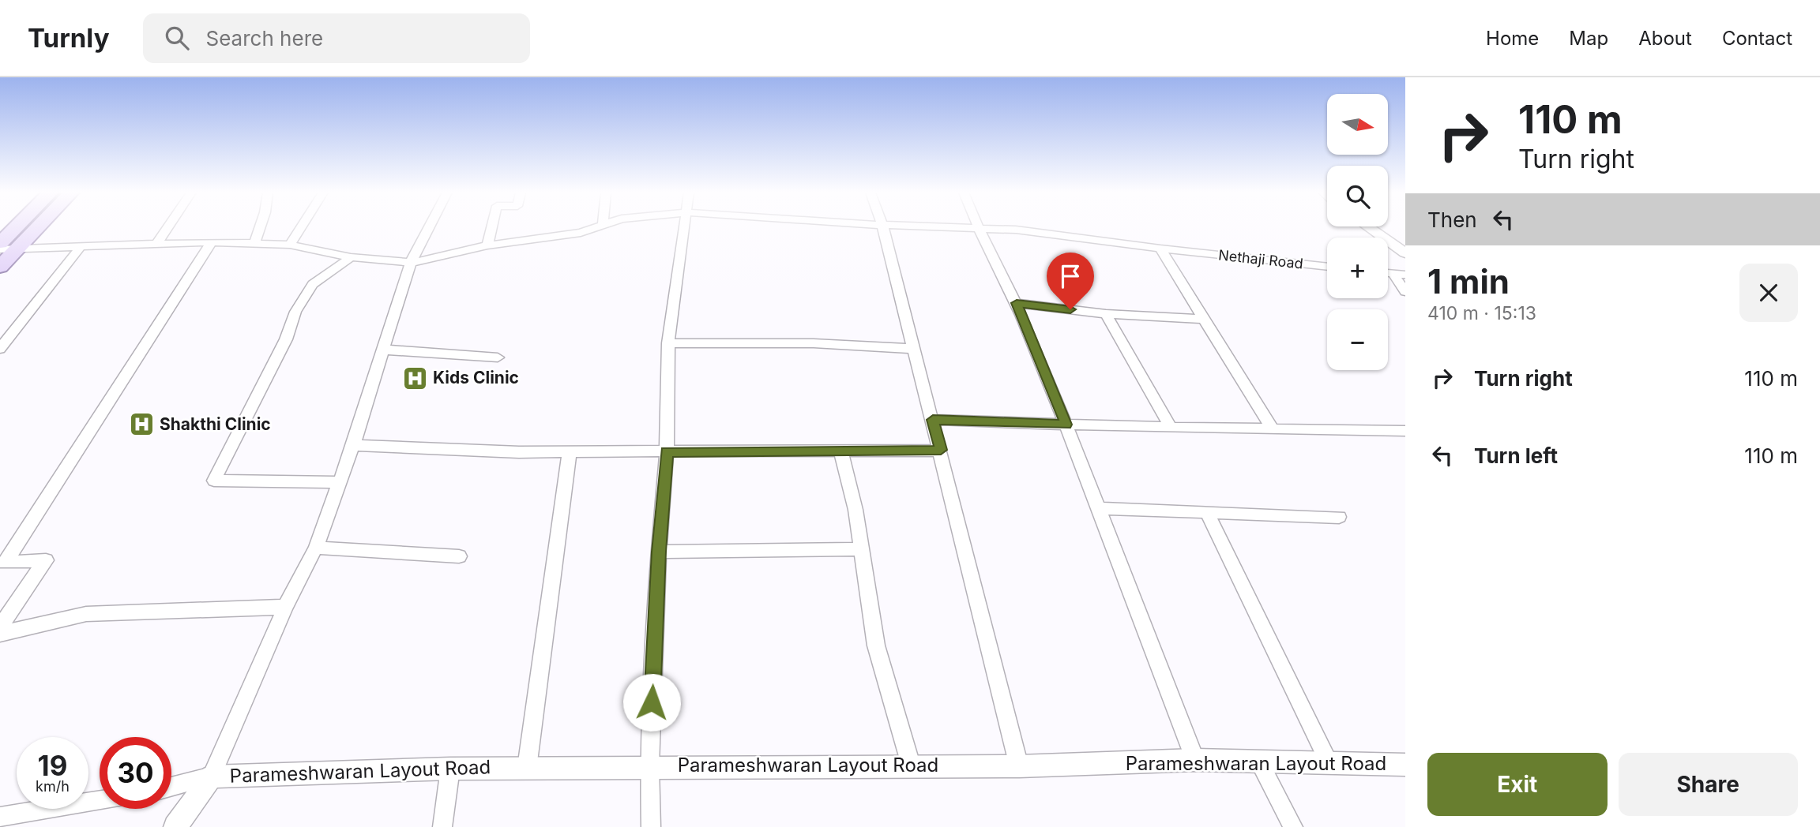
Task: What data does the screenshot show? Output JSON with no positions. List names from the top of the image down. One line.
{"streets":{"street":["Nethaji Road","Parameshwaran Layout Road"]},"places":{"hospital":["Kids Clinic","Shakthi Clinic"]},"north":"right","page":{"header":"Turnly","search":"Search here","nav":["Home","Map","About","Contact"],"turn":["110 m","Turn right"],"map_buttons":["+","−"],"then":"Then","heading":["1 min","410 m · 15:13"],"list":[{"name":"Turn right","value":"110 m"},{"name":"Turn left","value":"110 m"}],"speed":"19 km/h","limit":"30","buttons":["Exit","Share"]}}
